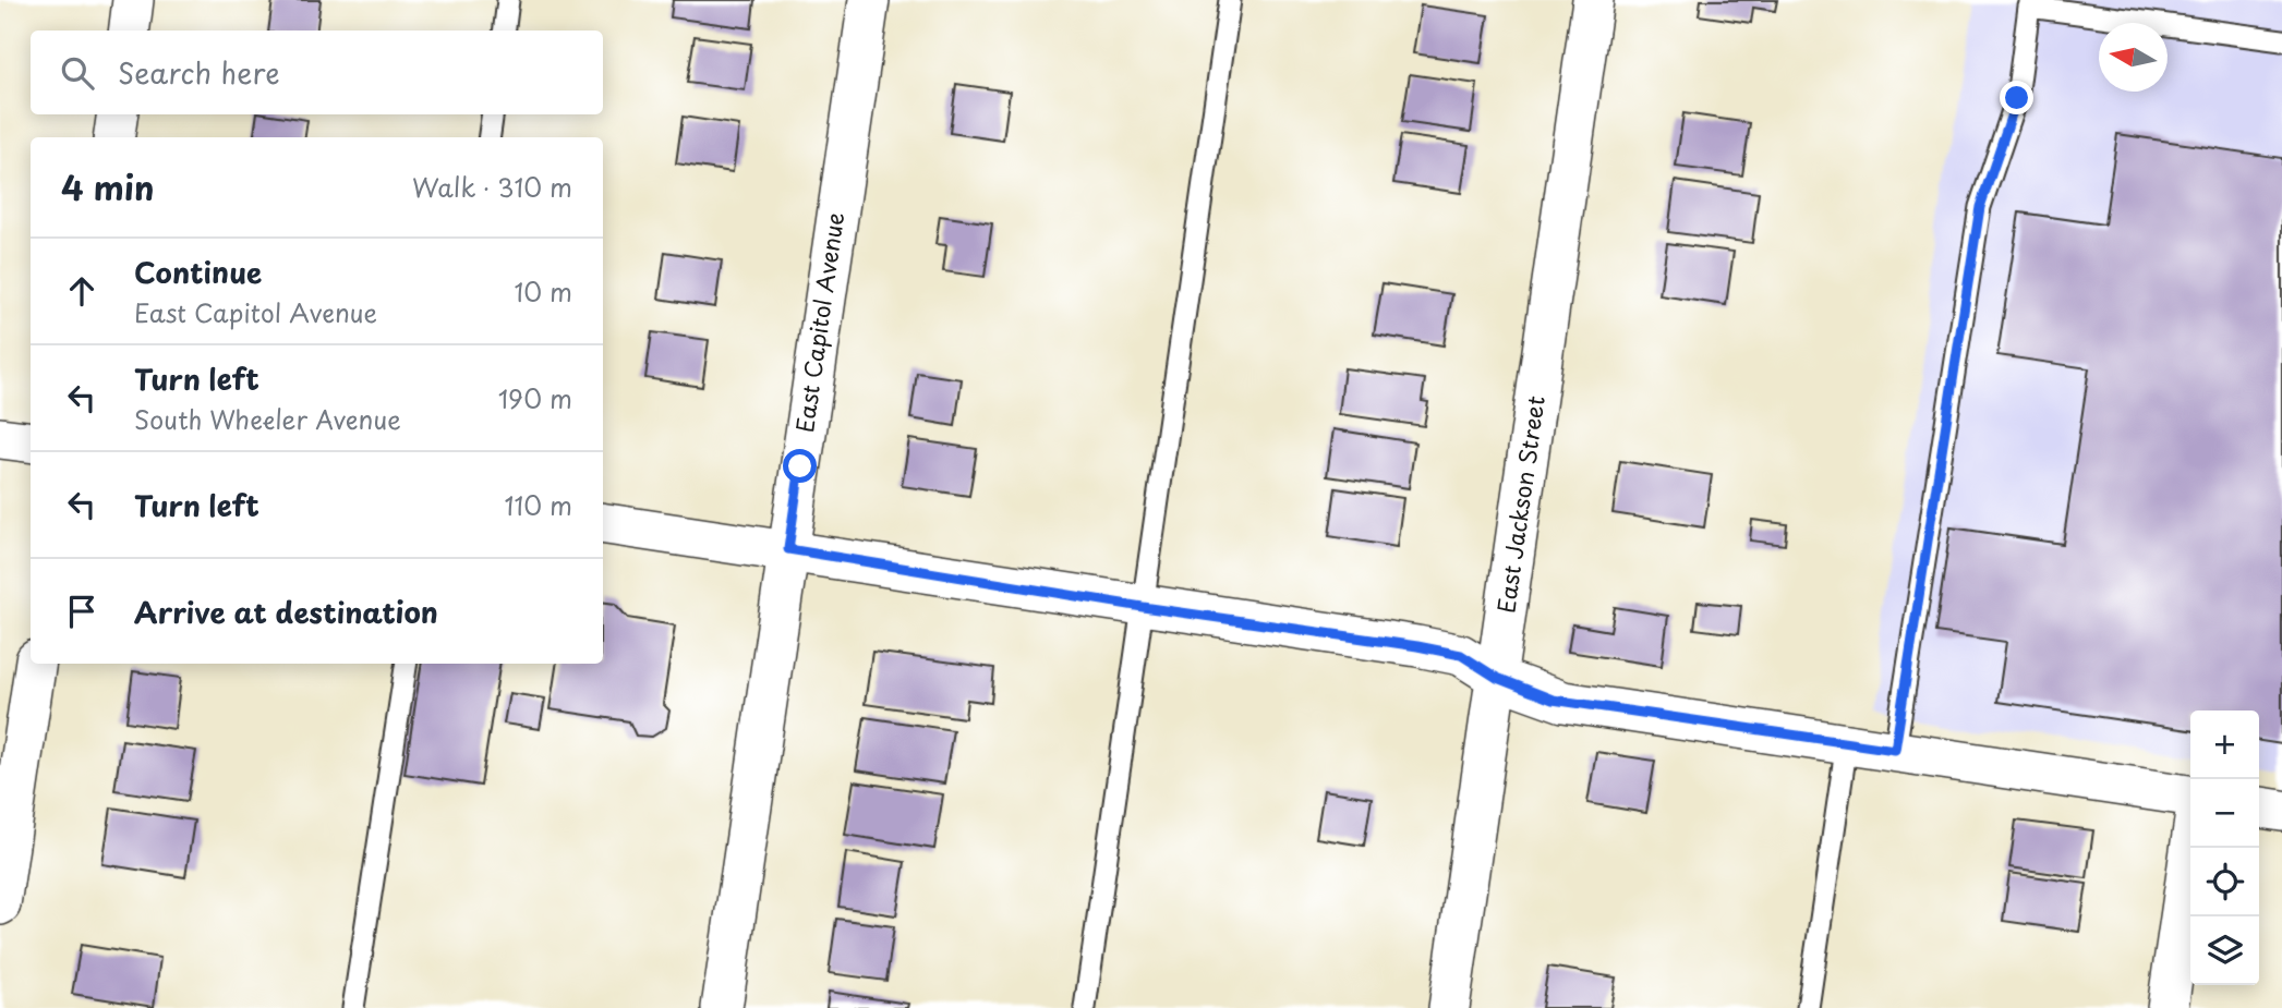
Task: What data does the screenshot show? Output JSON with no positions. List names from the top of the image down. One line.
{"streets":{"street":["East Capitol Avenue","East Jackson Street"]},"north":"left","page":{"search":"Search here","heading":["4 min","Walk · 310 m"],"list":[["Continue","East Capitol Avenue","10 m"],["Turn left","South Wheeler Avenue","190 m"],["Turn left","110 m"],"Arrive at destination"],"map_buttons":["+","−"]}}
